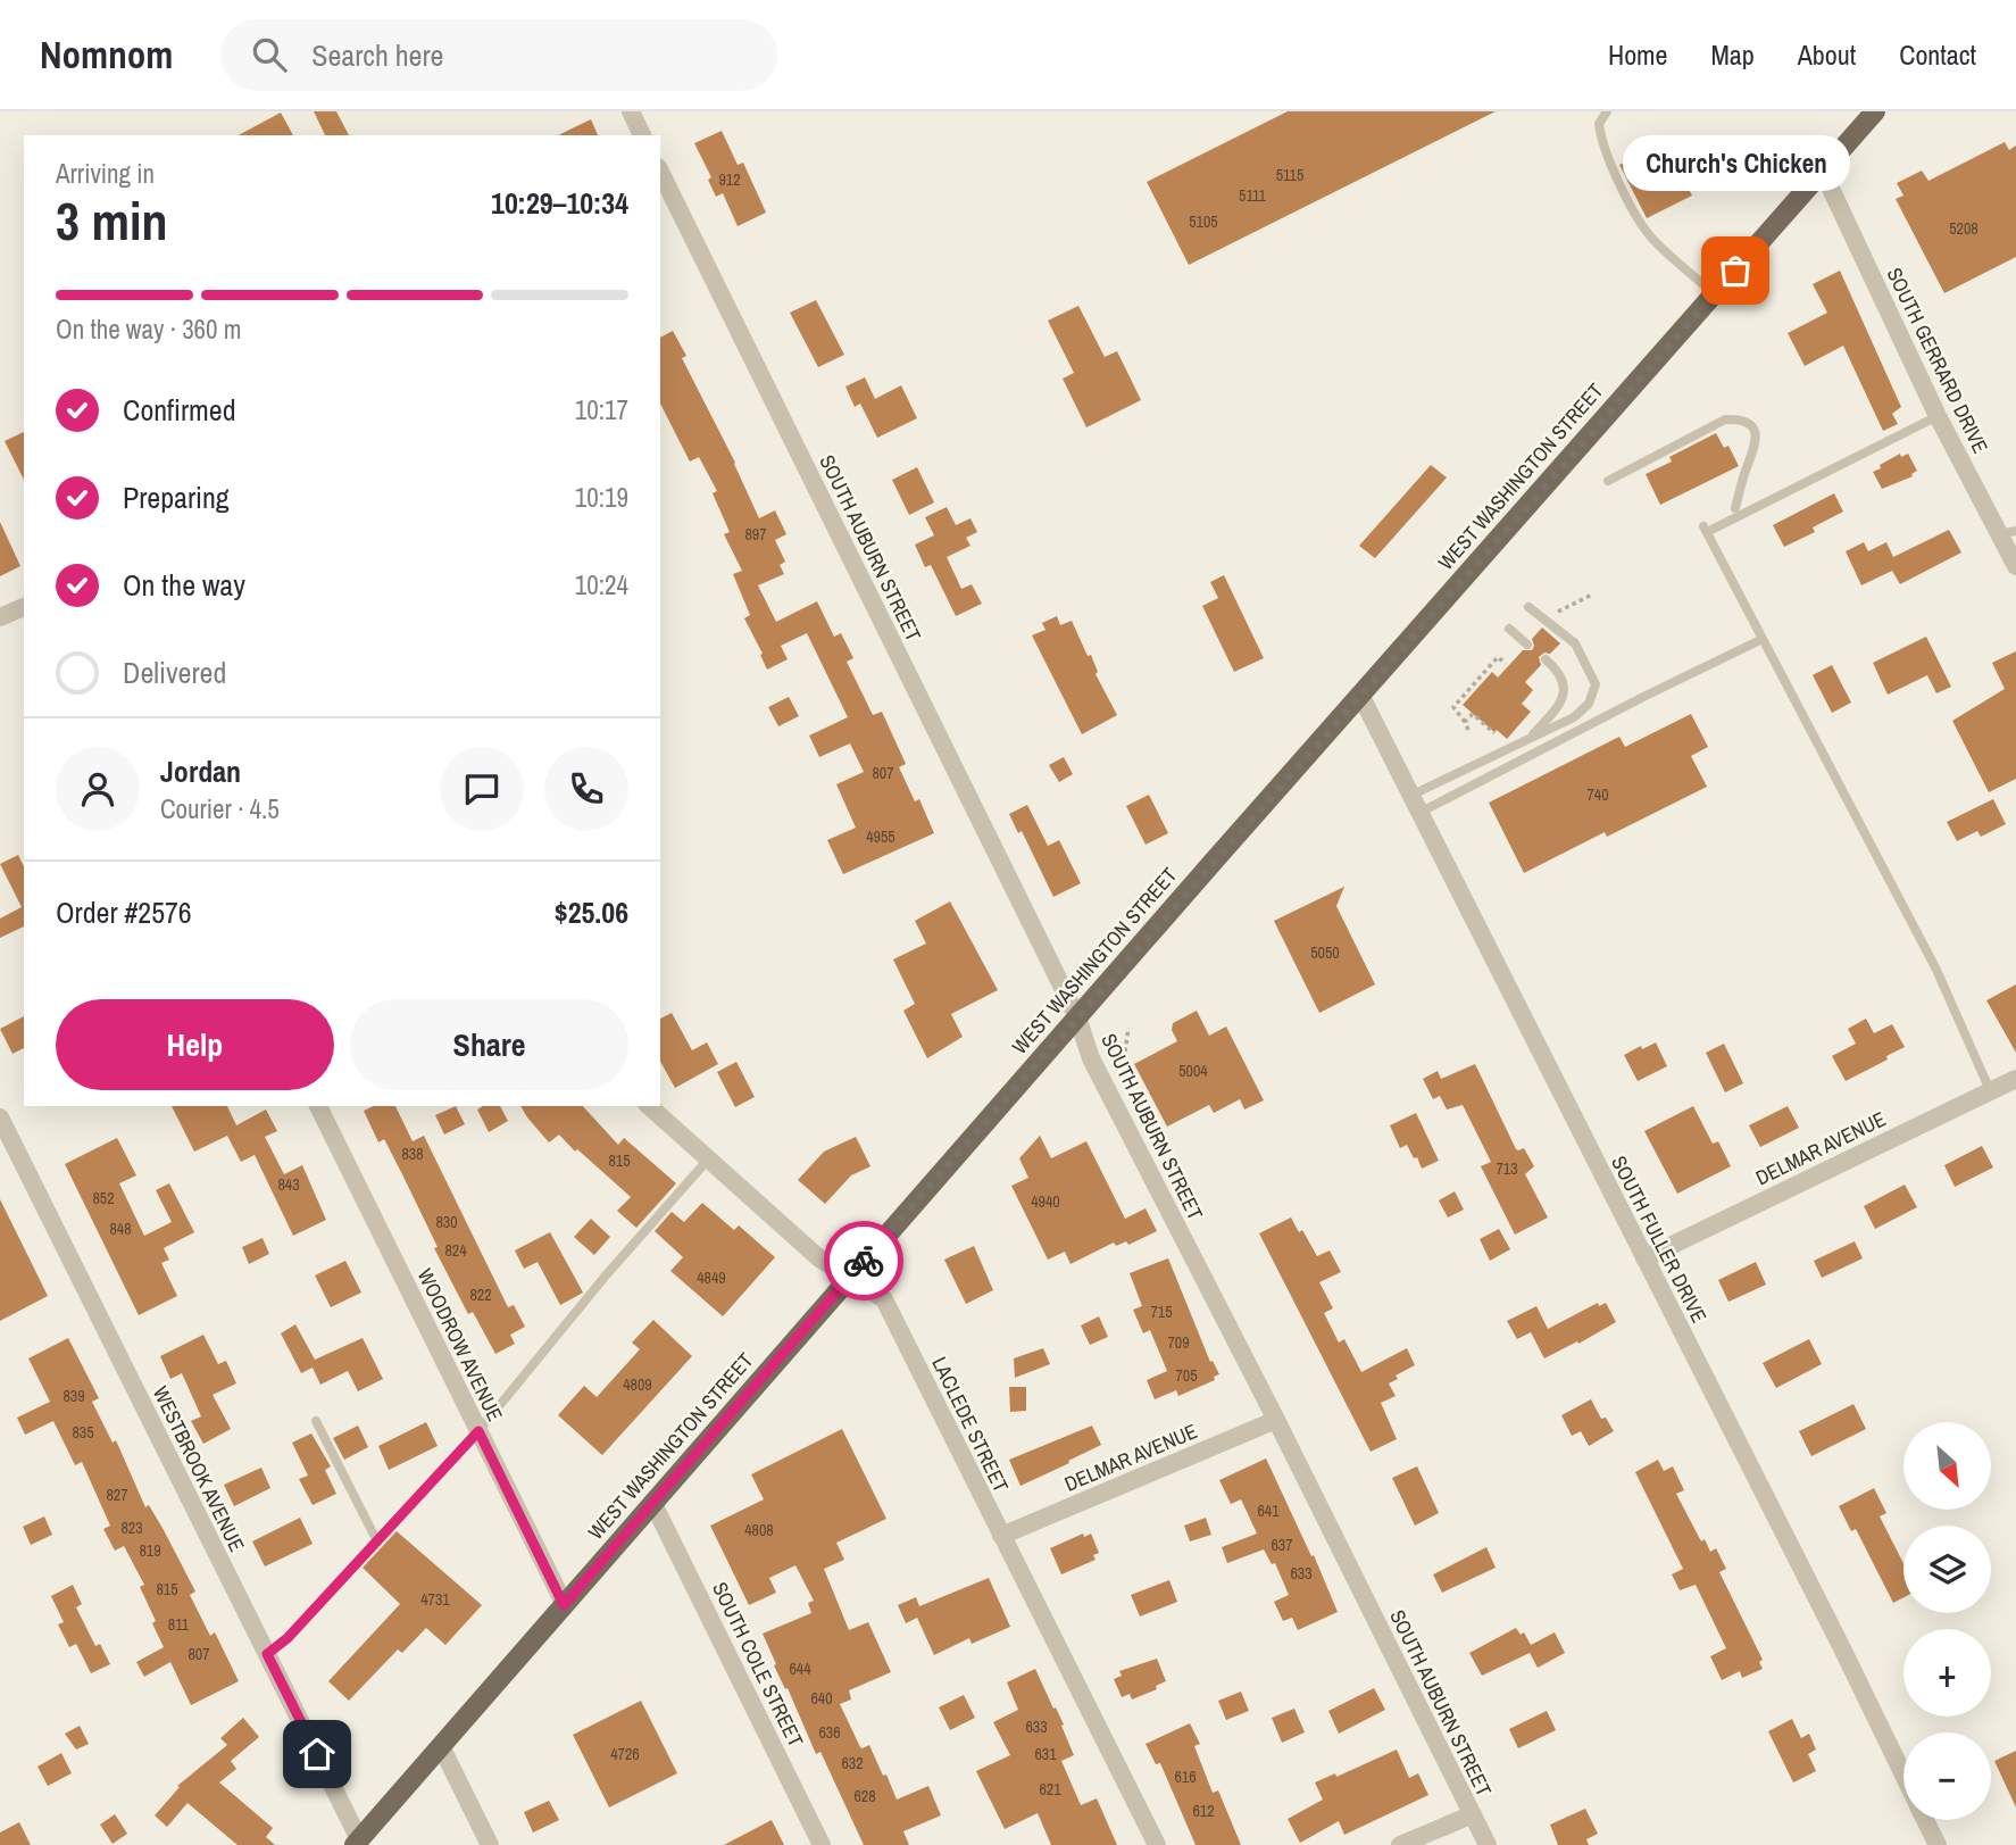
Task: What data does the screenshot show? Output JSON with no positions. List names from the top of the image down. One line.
{"streets":{"main road":["WEST WASHINGTON STREET"],"street":["SOUTH GERRARD DRIVE","SOUTH AUBURN STREET","DELMAR AVENUE","SOUTH FULLER DRIVE","WOODROW AVENUE","LACLEDE STREET","WESTBROOK AVENUE","SOUTH COLE STREET"]},"crossings":[["SOUTH GERRARD DRIVE","WEST WASHINGTON STREET"],["WEST WASHINGTON STREET","SOUTH AUBURN STREET"],["WEST WASHINGTON STREET","SOUTH FULLER DRIVE"],["WEST WASHINGTON STREET","WOODROW AVENUE"],["WEST WASHINGTON STREET","LACLEDE STREET"],["WEST WASHINGTON STREET","WESTBROOK AVENUE"],["WEST WASHINGTON STREET","SOUTH COLE STREET"],["SOUTH AUBURN STREET","DELMAR AVENUE"],["DELMAR AVENUE","SOUTH FULLER DRIVE"],["DELMAR AVENUE","LACLEDE STREET"]],"places":["Church's Chicken"],"house_numbers":["5115","912","5111","5105","5208","897","807","740","4955","5050","5004","838","815","713","843","852","4940","830","848","824","4849","822","715","709","705","4809","839","835","827","641","823","4808","637","819","633","815","4731","811","807","644","640","633","636","4726","631","632","616","621","628","612"],"north":"bottom right","page":{"header":"Nomnom","search":"Search here","nav":["Home","Map","About","Contact"],"bubble":"Church's Chicken","heading":["3 min","Arriving in","10:29–10:34"],"panel":["Jordan","Courier · 4.5","Order #2576","$25.06"],"bar":"On the way · 360 m","list":[["Confirmed","10:17"],["Preparing","10:19"],["On the way","10:24"],"Delivered"],"buttons":["Help","Share"],"map_buttons":["+","−"]}}
